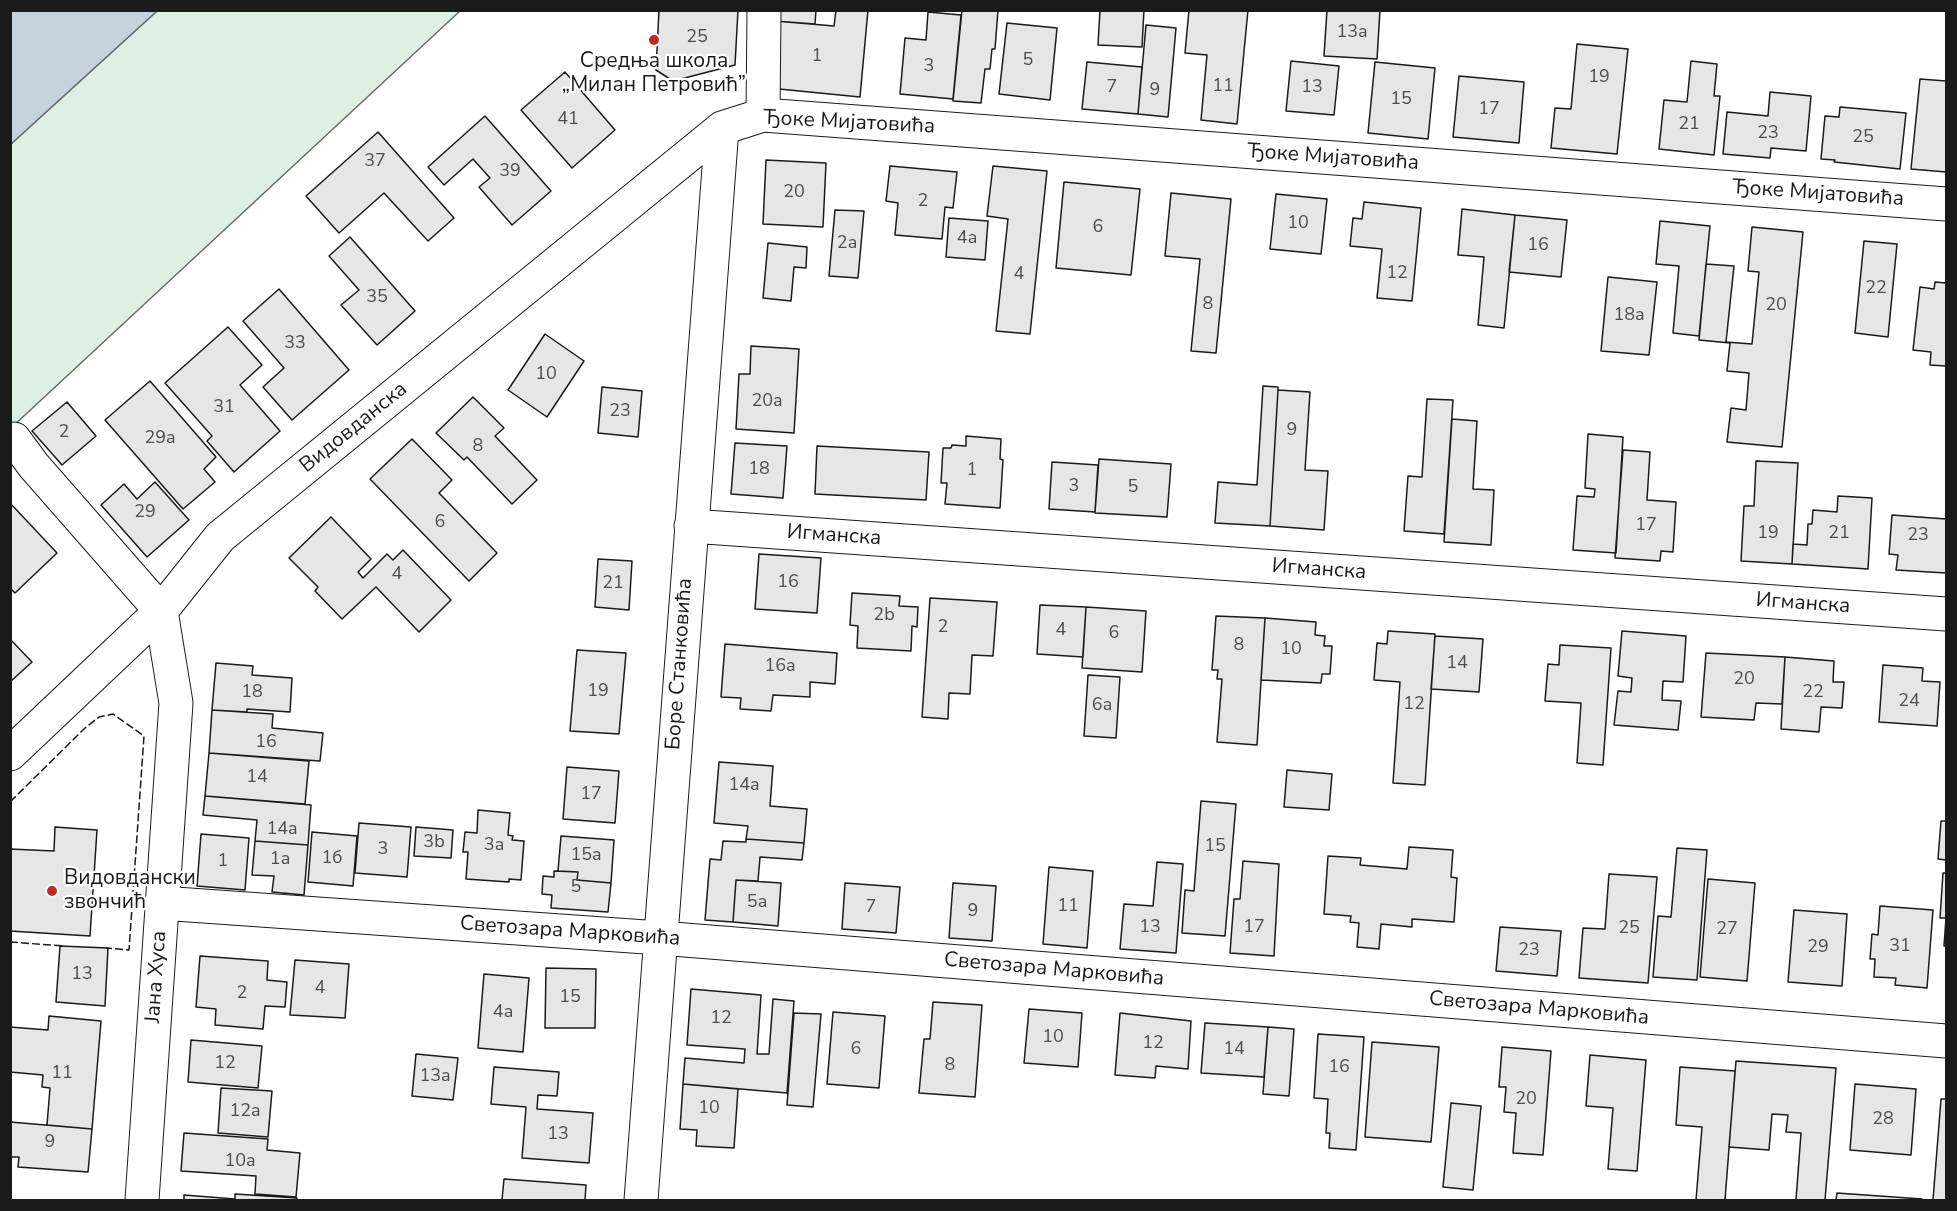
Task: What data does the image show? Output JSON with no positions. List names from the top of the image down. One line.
{"streets":{"street":["Ђоке Мијатовића","Видовданска","Игманска","Боре Станковића","Светозара Марковића","Јана Хуса"]},"crossings":[["Ђоке Мијатовића","Видовданска"],["Ђоке Мијатовића","Боре Станковића"],["Видовданска","Боре Станковића"],["Видовданска","Јана Хуса"],["Игманска","Боре Станковића"],["Боре Станковића","Светозара Марковића"],["Светозара Марковића","Јана Хуса"]],"places":["Средња школа „Милан Петровић”","Видовдански звончић"],"house_numbers":["13a","25","1","5","3","19","11","7","13","9","15","17","41","21","23","25","37","39","20","2","10","6","4a","2a","16","12","4","22","35","8","20","18a","33","10","20a","31","23","9","2","29a","8","18","1","3","5","29","6","17","19","21","23","4","16","21","2b","2","4","6","8","10","14","16a","20","19","18","22","24","12","6a","16","14","14a","17","14a","3b","3a","15","3","15a","1б","1a","1","5","5a","11","7","9","13","17","25","27","31","29","23","13","4","2","15","4a","12","10","12","6","14","12","8","16","11","13a","20","10","12a","28","13","9","10a"]}
